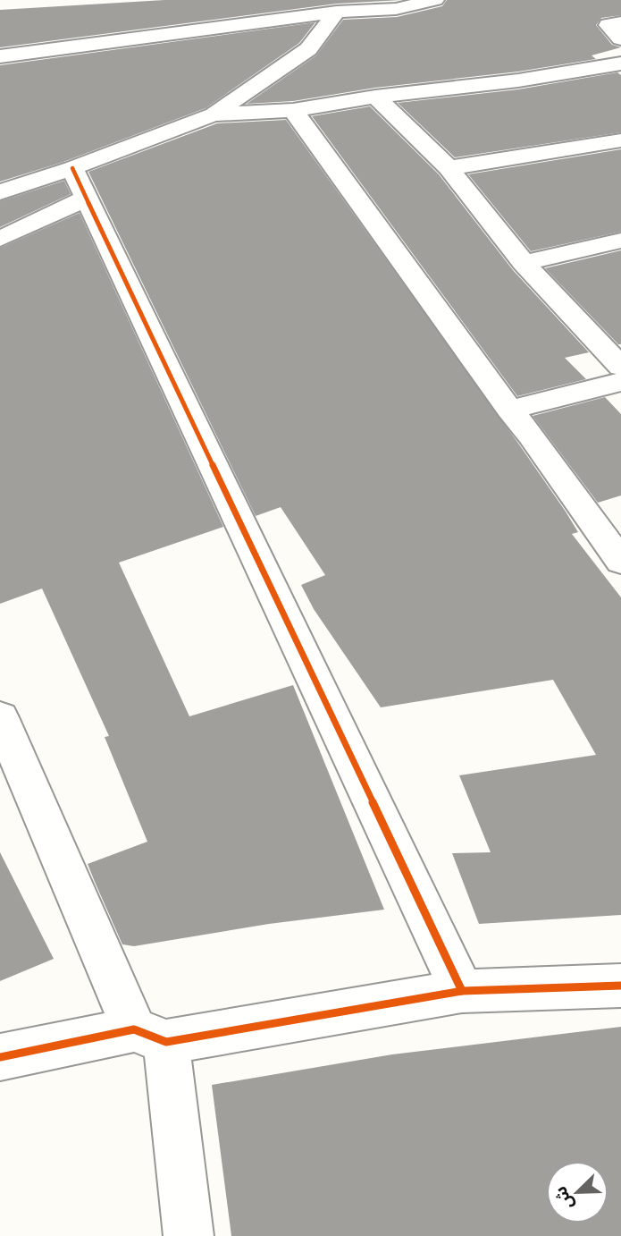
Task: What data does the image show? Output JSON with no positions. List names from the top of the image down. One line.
{"north":"bottom left"}
